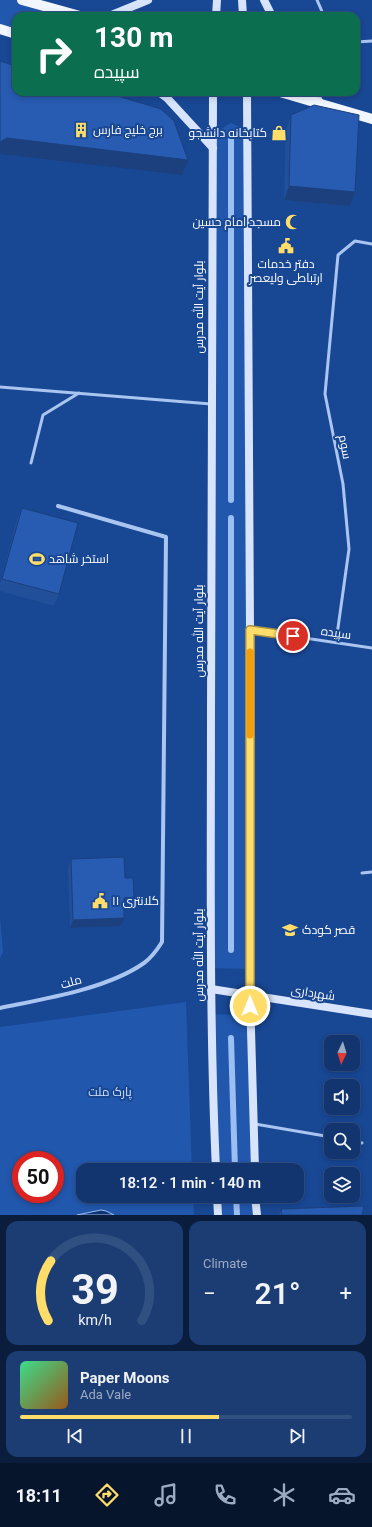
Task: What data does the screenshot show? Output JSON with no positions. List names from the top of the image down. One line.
{"streets":{"main road":["بلوار آیت الله مدرس","شهرداری"],"street":["ملت"],"lane":["سوم","سپیده"]},"crossings":[["بلوار آیت الله مدرس","شهرداری"],["سوم","سپیده"]],"parks":["پارک ملت"],"places":{"building":["برج خلیج فارس"],"shop":["کتابخانه دانشجو"],"mosque":["مسجد امام حسین"],"public building":["دفتر خدمات ارتباطی ولیعصر","کلانتری ۱۱"],"sports":["استخر شاهد"],"school or university":["قصر کودک"]},"north":"bottom","page":{"turn":["130 m","سپیده"],"limit":"50","trip":"18:12 · 1 min · 140 m","tile":"Climate","heat":["−","21°","+"],"song":["Paper Moons","Ada Vale"],"tabs":"18:11","gauge":["39","km/h"]}}
